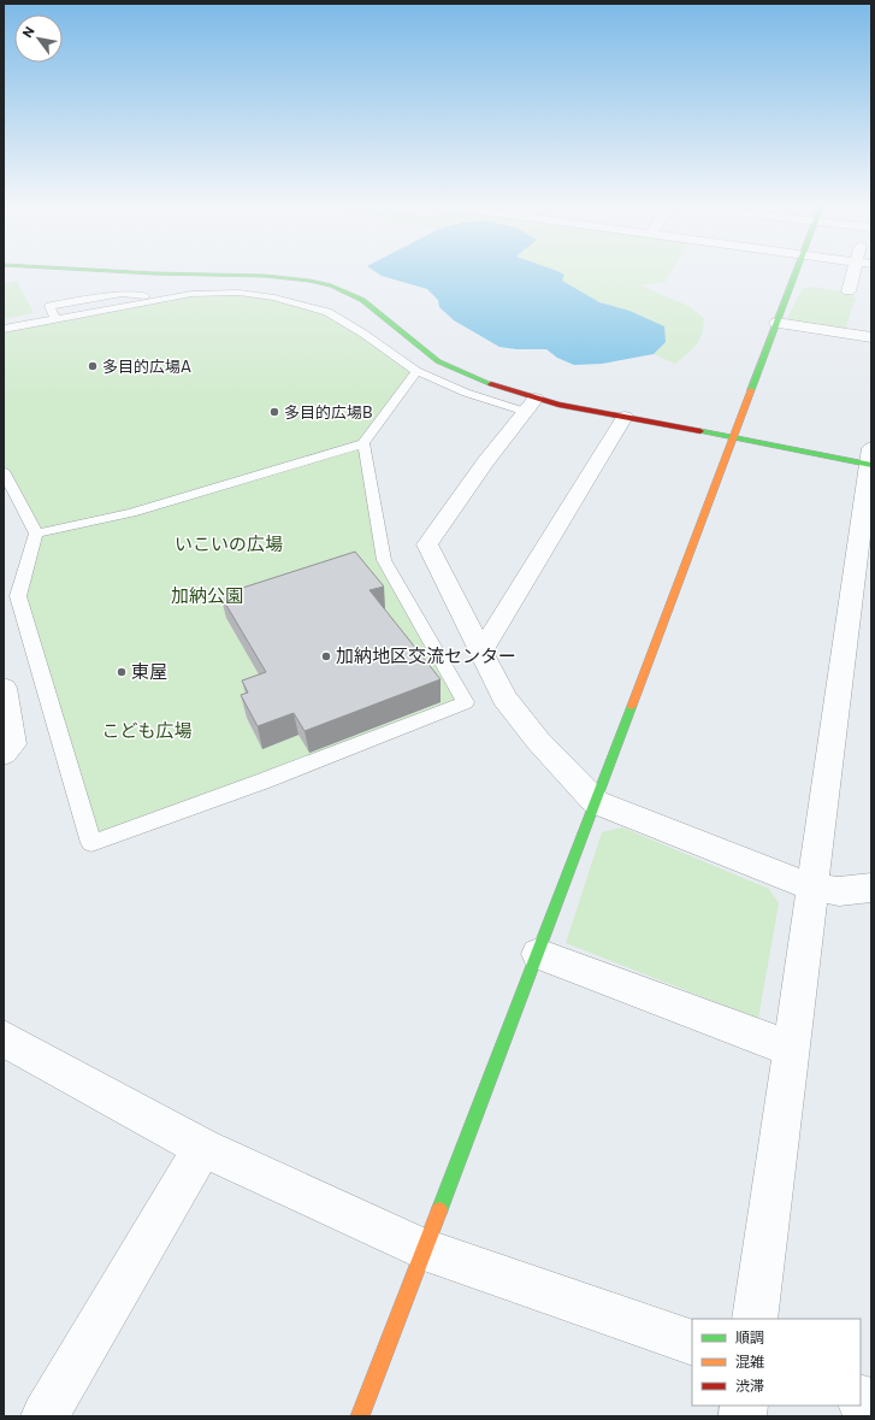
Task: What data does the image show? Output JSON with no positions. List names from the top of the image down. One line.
{"parks":["いこいの広場","加納公園","こども広場"],"places":["多目的広場A","多目的広場B","加納地区交流センター","東屋"],"legend":["順調","混雑","渋滞"],"north":"top left"}
